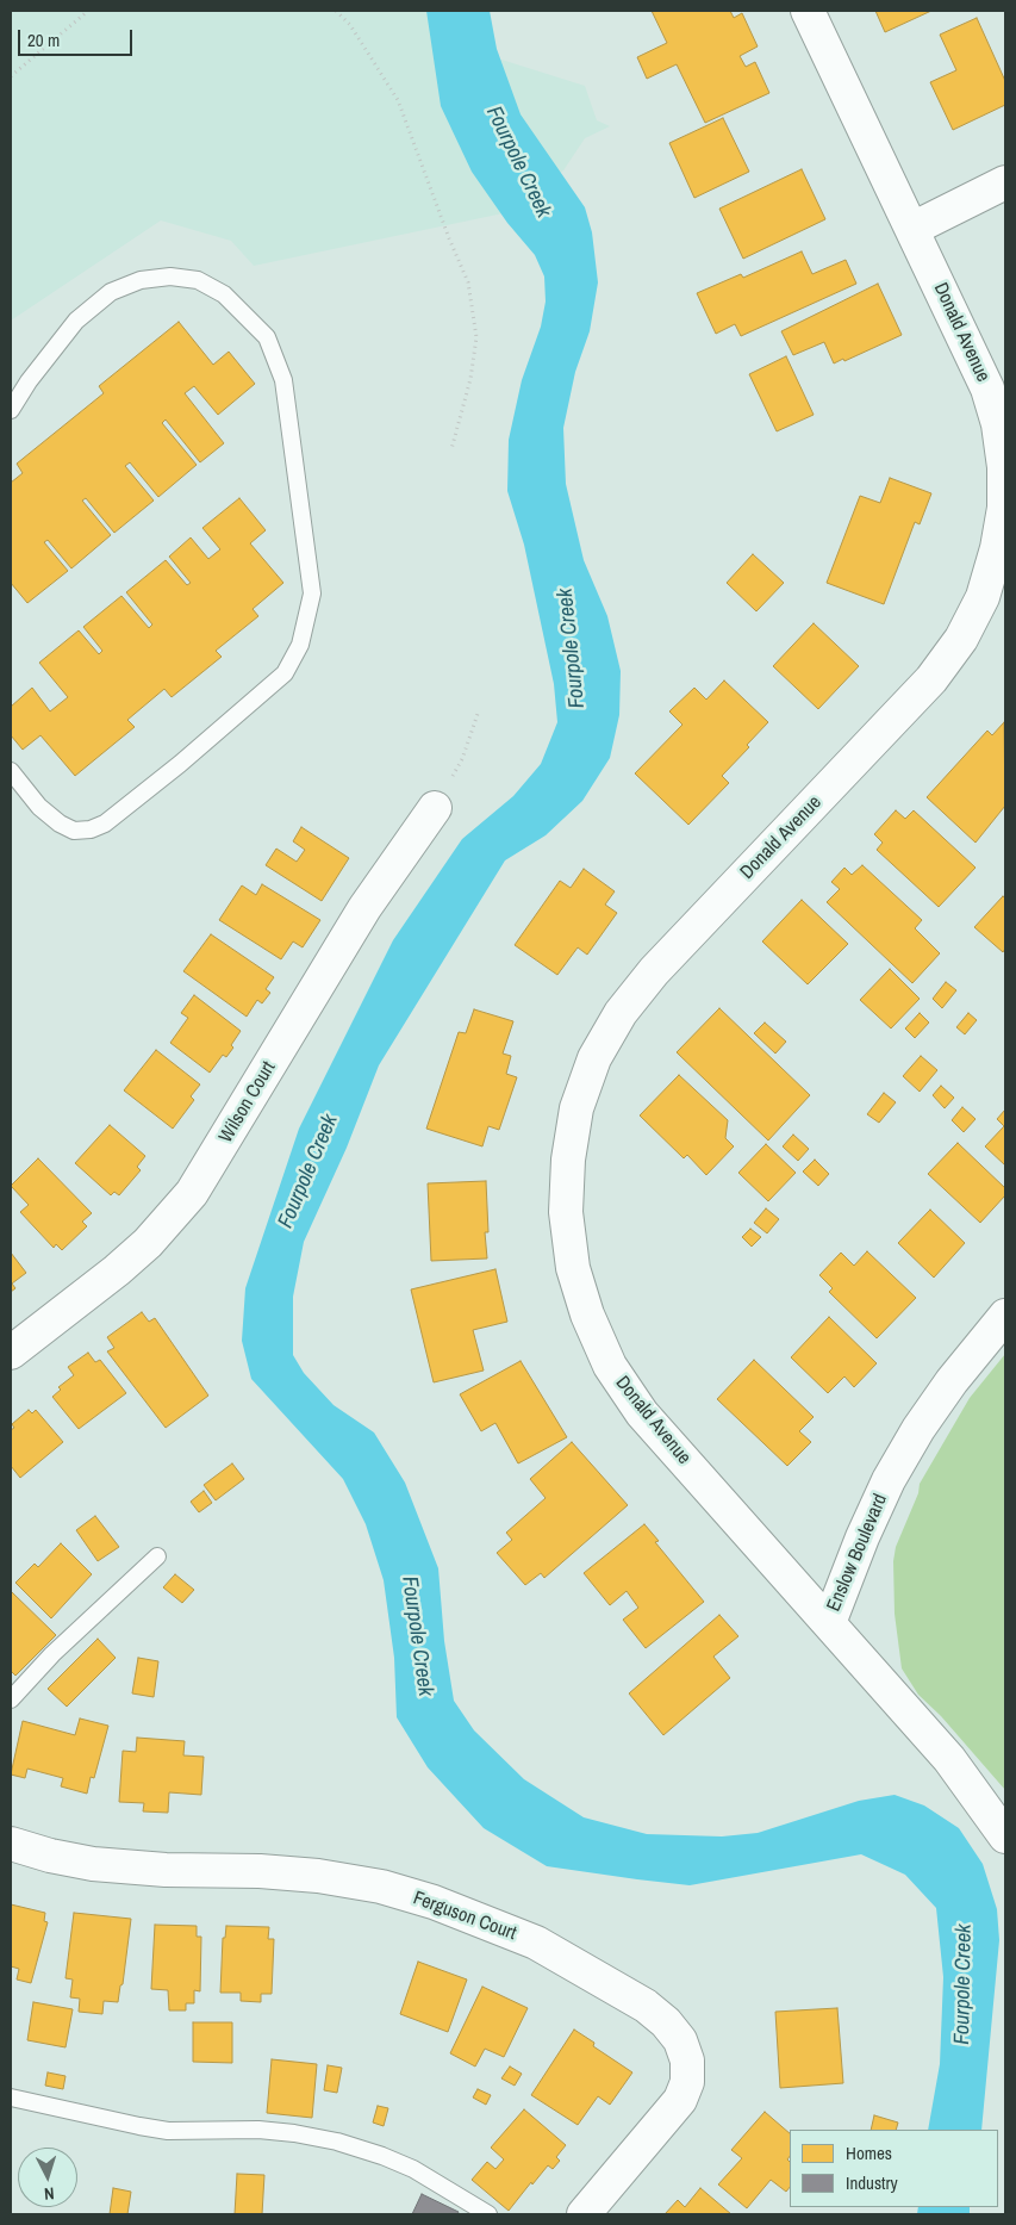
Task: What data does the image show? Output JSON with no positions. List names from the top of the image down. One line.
{"streets":{"street":["Donald Avenue","Wilson Court","Enslow Boulevard","Ferguson Court"]},"crossings":[["Donald Avenue","Enslow Boulevard"]],"water":["Fourpole Creek"],"legend":["Homes","Industry"],"scale_bar":"20 m","north":"bottom"}
